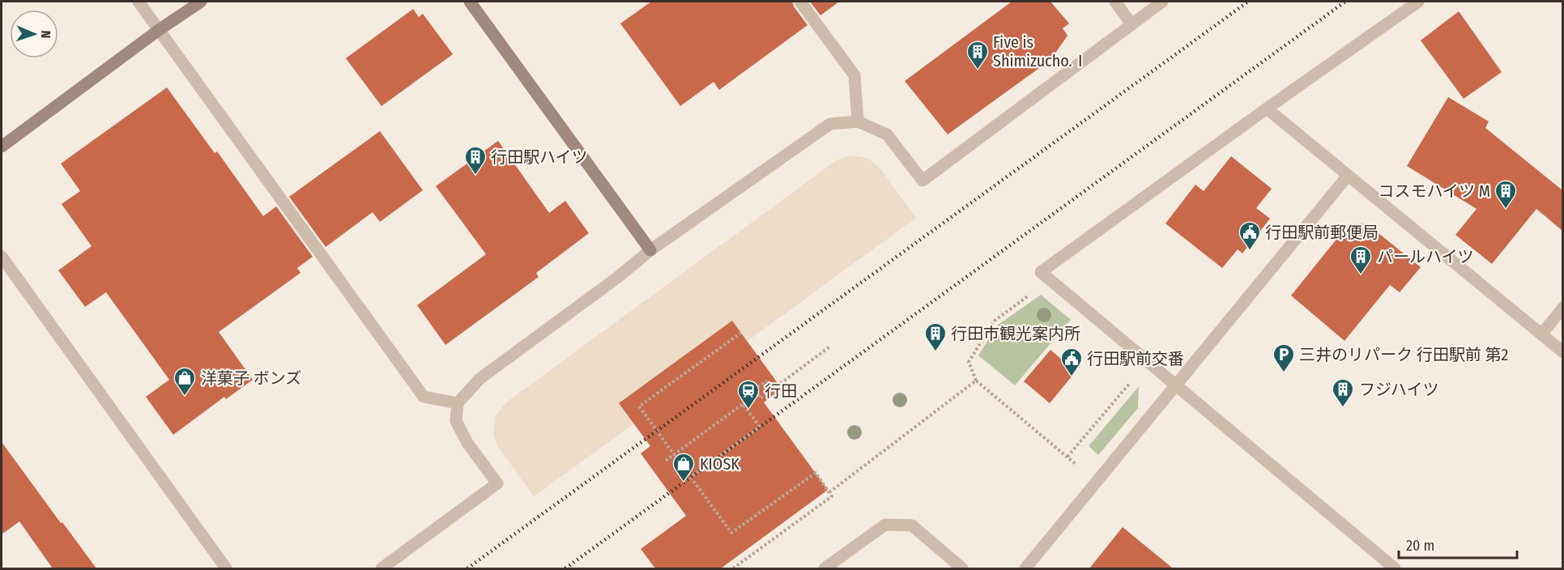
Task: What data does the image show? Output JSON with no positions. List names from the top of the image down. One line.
{"places":{"building":["Five is Shimizucho.Ⅰ","行田駅ハイツ","コスモハイツ M","パールハイツ","行田市観光案内所","フジハイツ"],"public building":["行田駅前郵便局","行田駅前交番"],"parking":["三井のリパーク 行田駅前 第2"],"shop":["洋菓子 ボンズ","KIOSK"],"station":["行田"]},"scale_bar":"20 m","north":"right"}
